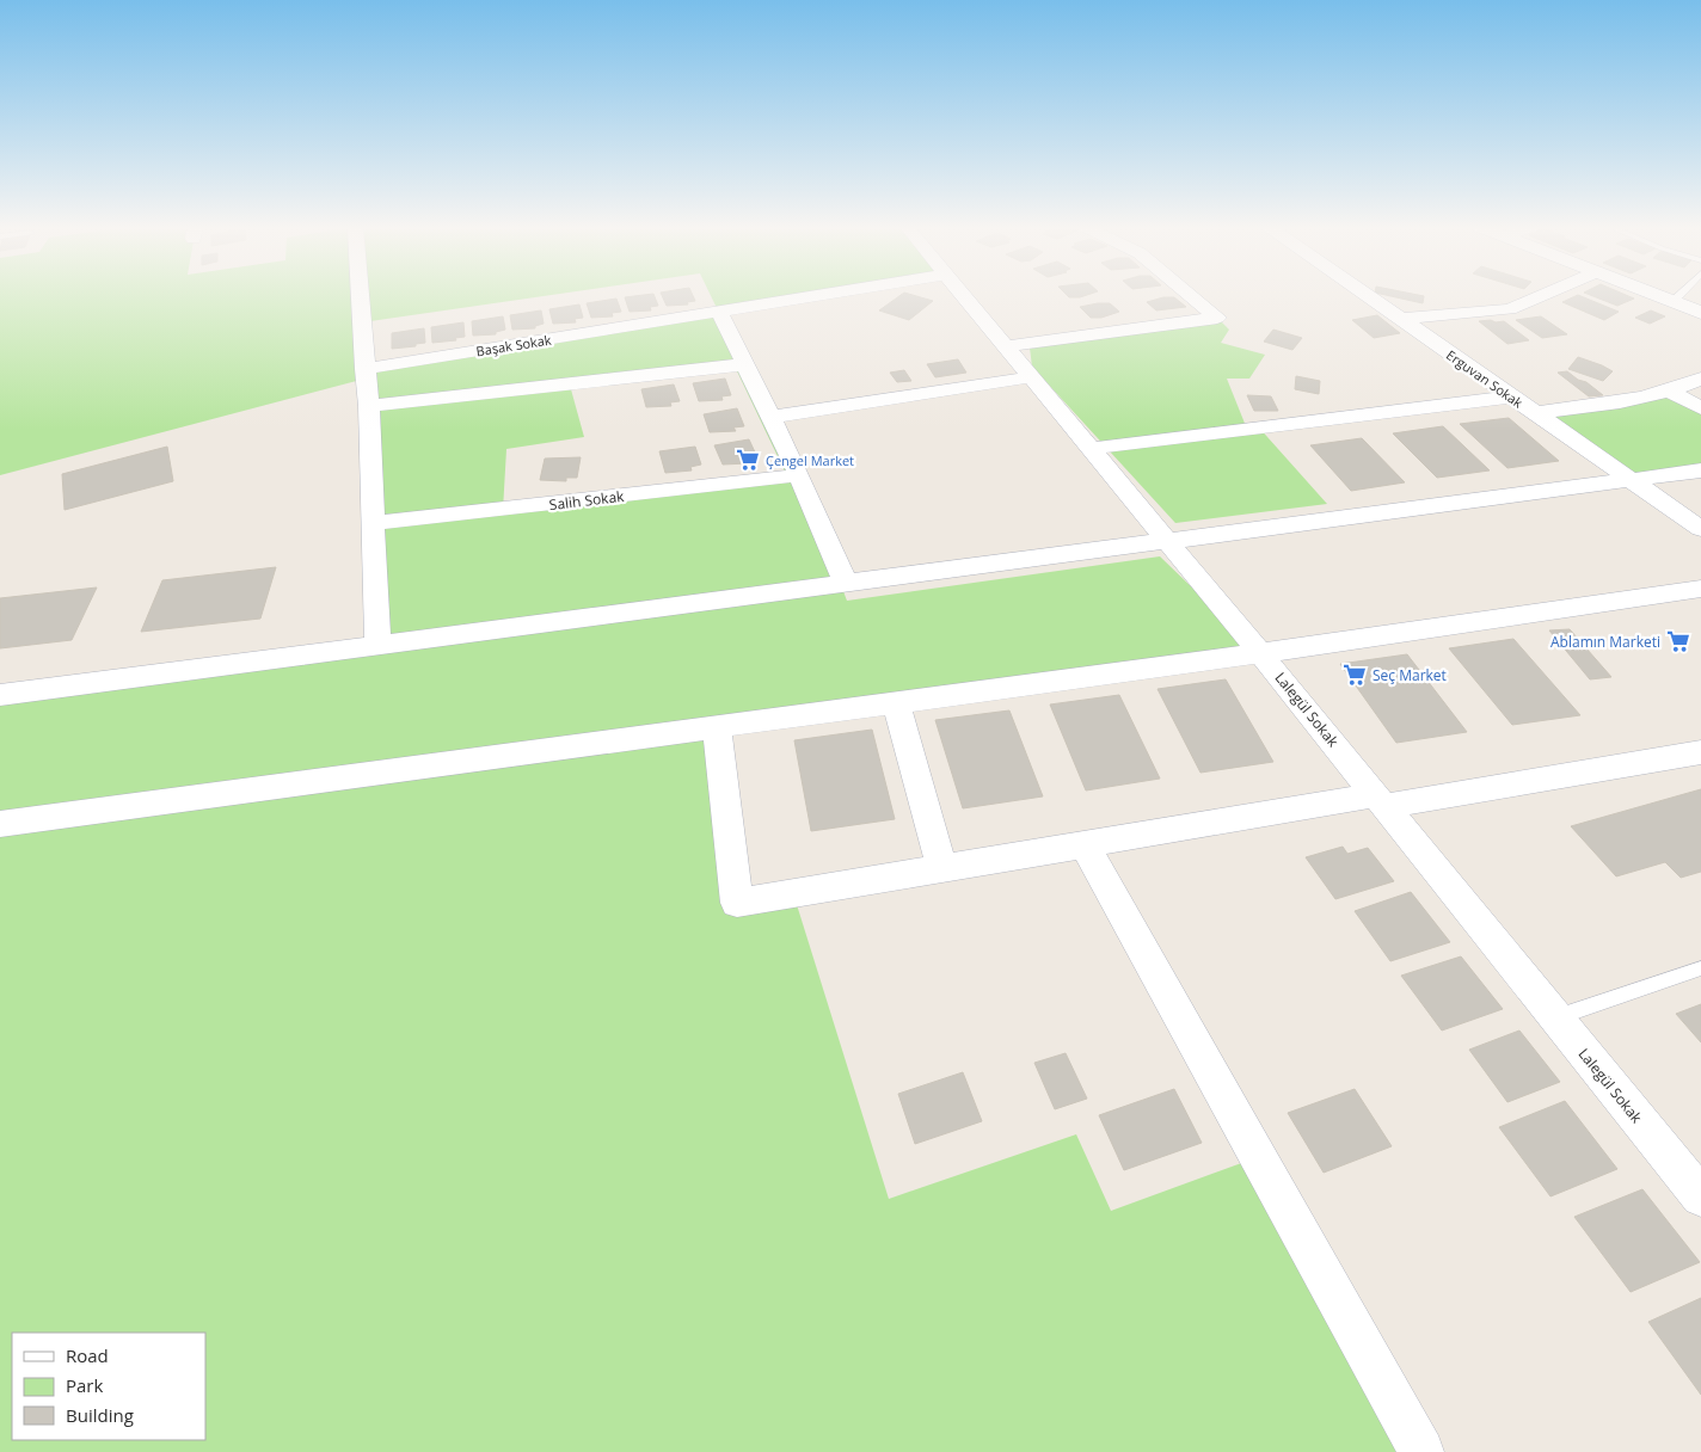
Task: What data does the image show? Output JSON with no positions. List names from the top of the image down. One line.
{"streets":{"street":["Başak Sokak","Erguvan Sokak","Salih Sokak","Lalegül Sokak"]},"places":{"supermarket":["Çengel Market","Ablamın Marketi","Seç Market"]},"legend":["Road","Park","Building"]}
